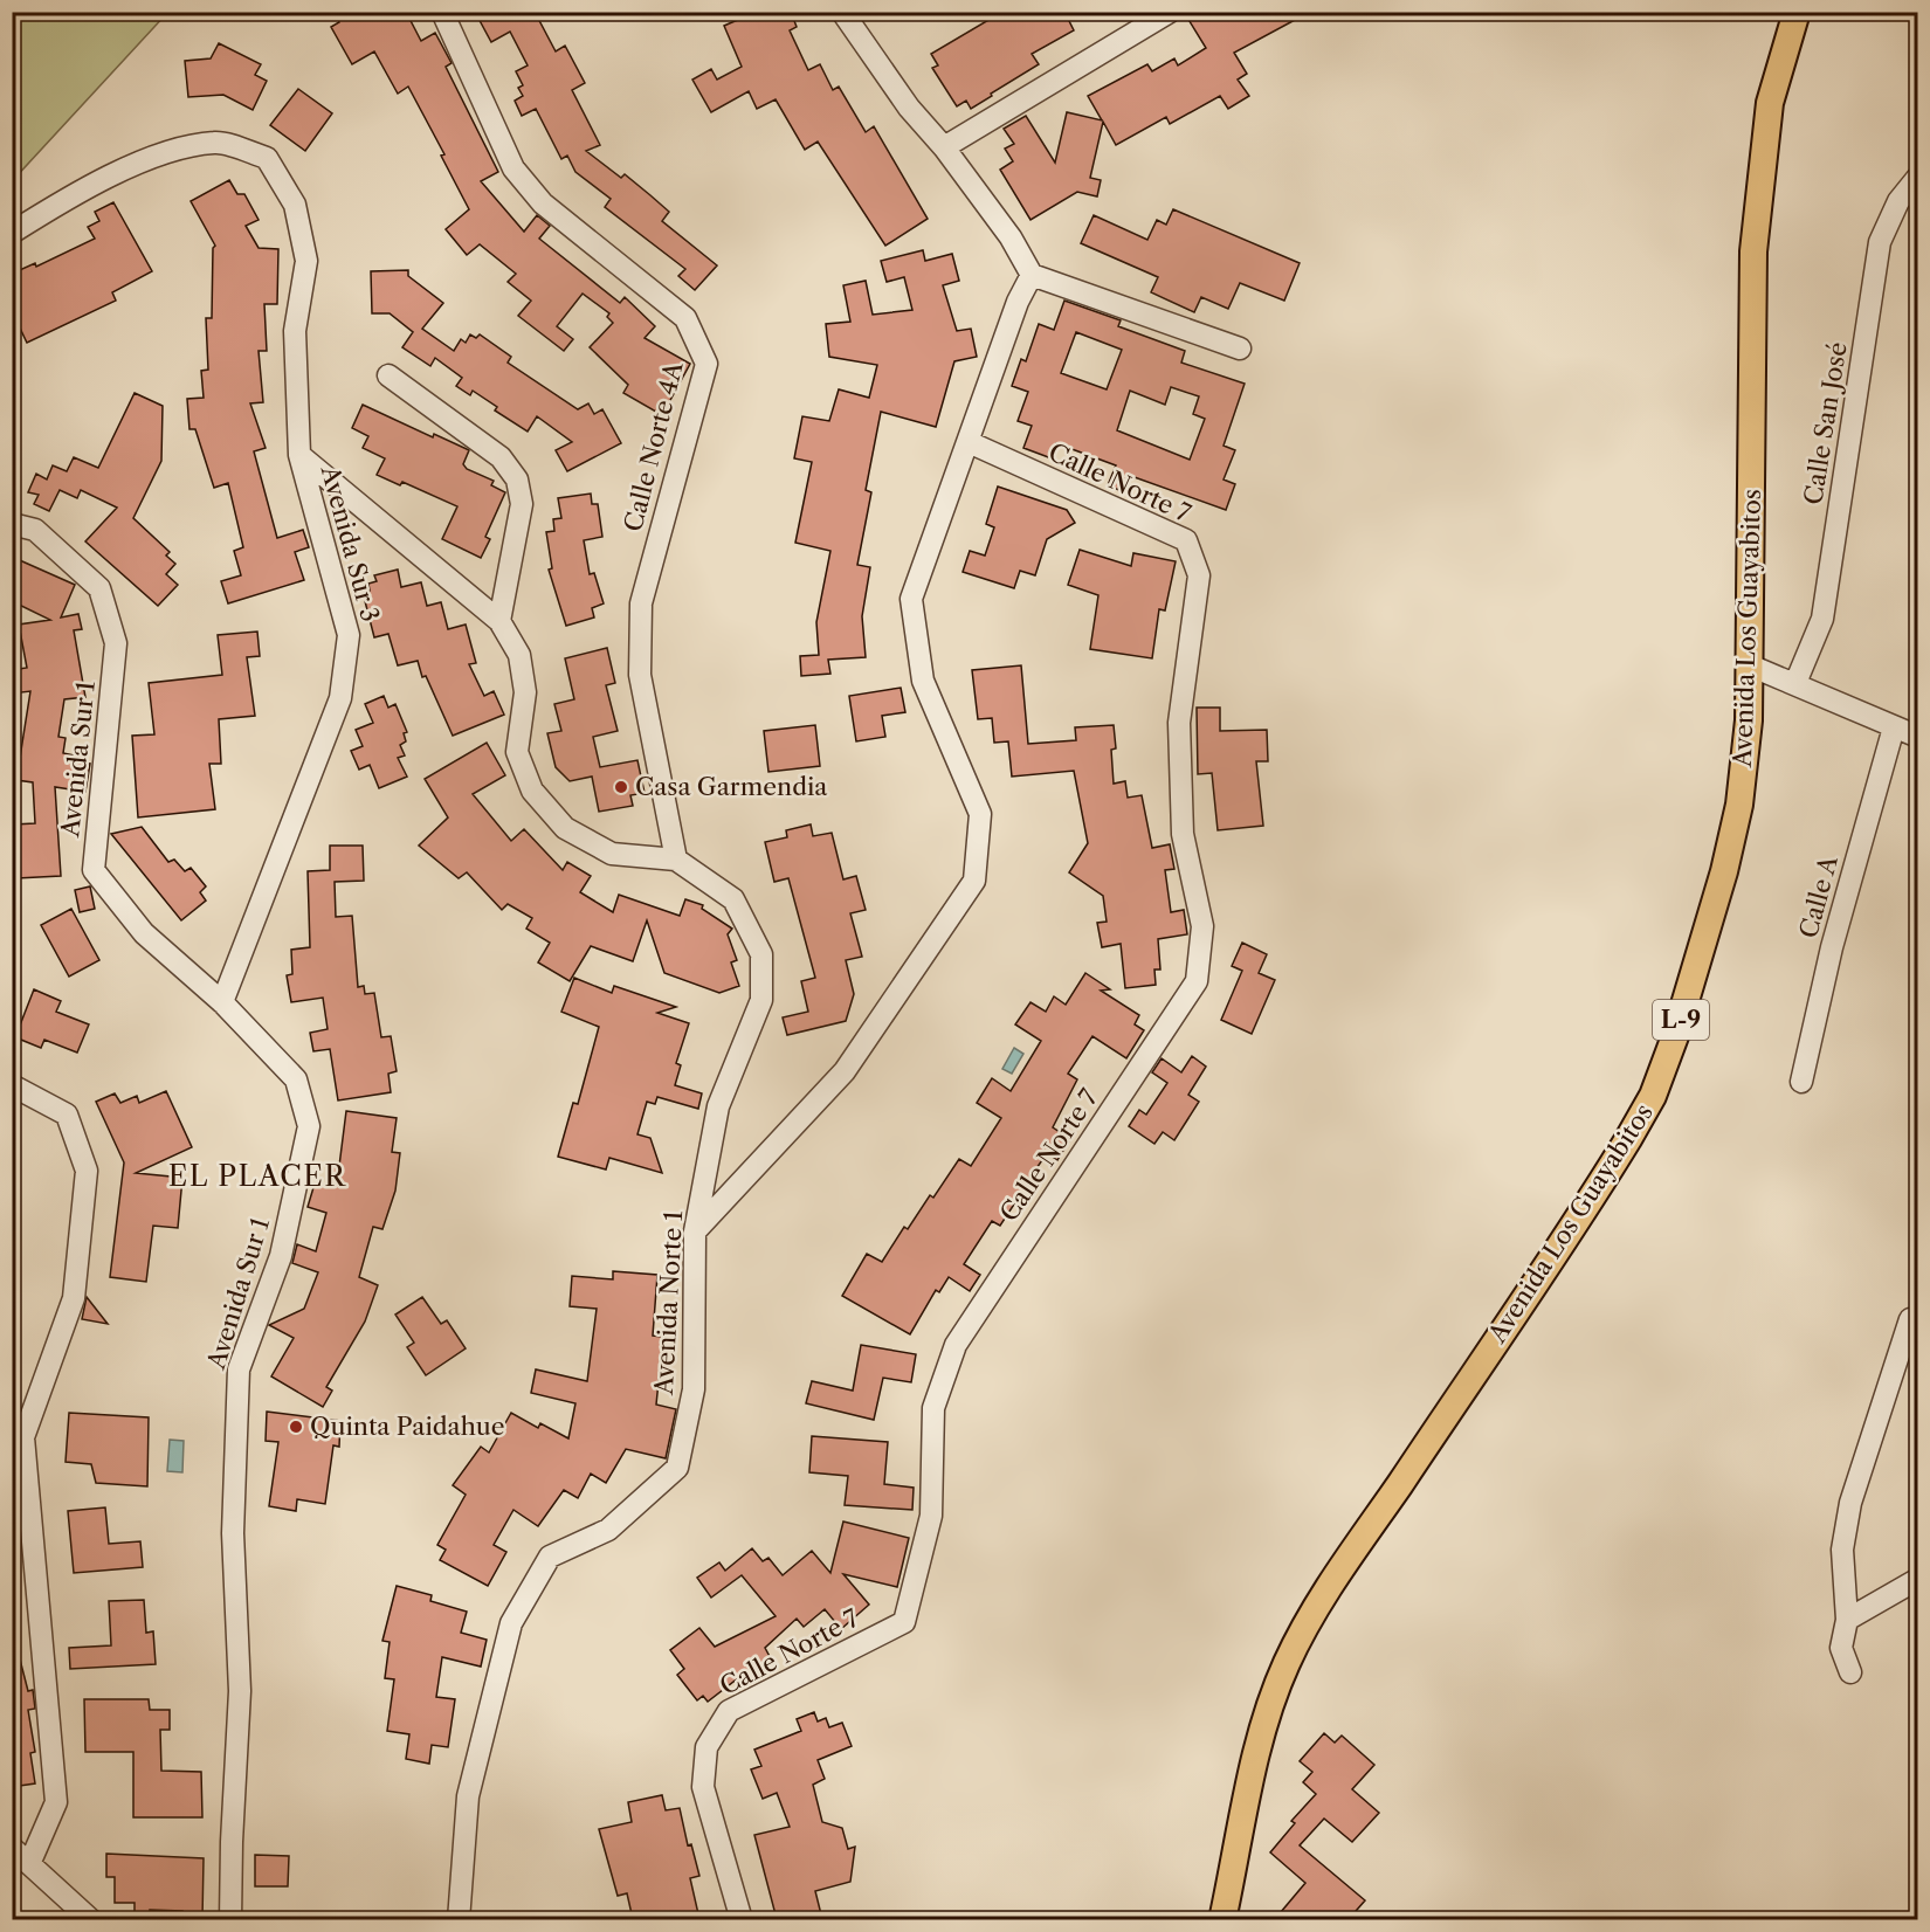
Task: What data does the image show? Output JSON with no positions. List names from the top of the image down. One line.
{"streets":{"main road":["Avenida Los Guayabitos","L-9"],"street":["Calle San José","Calle Norte 4A","Calle Norte 7","Avenida Sur 3","Avenida Sur 1","Calle A","Avenida Norte 1"]},"crossings":[["Calle Norte 4A","Avenida Norte 1"],["Avenida Sur 3","Avenida Sur 1"]],"districts":["EL PLACER"],"places":["Casa Garmendia","Quinta Paidahue"]}
